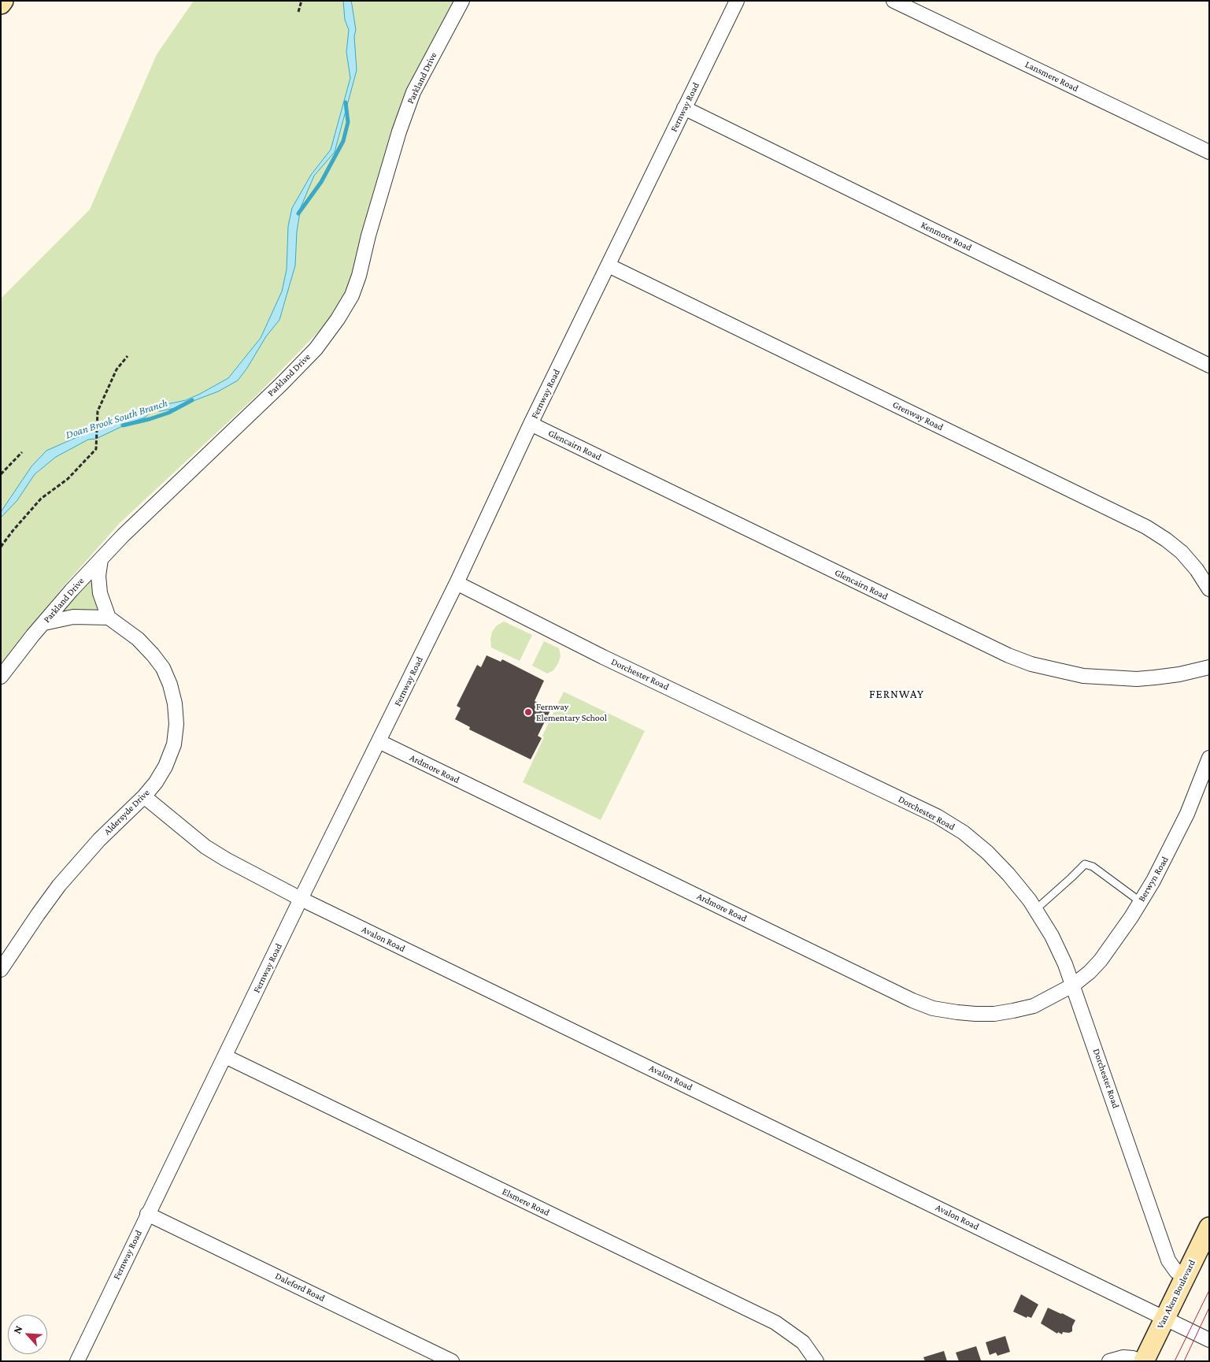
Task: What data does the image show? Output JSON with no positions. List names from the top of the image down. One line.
{"streets":{"main road":["Van Aken Boulevard"],"street":["Lansmere Road","Parkland Drive","Fernway Road","Kenmore Road","Grenway Road","Glencairn Road","Dorchester Road","Ardmore Road","Aldersyde Drive","Berwyn Road","Avalon Road","Elsmere Road","Daleford Road"]},"crossings":[["Fernway Road","Kenmore Road"],["Fernway Road","Grenway Road"],["Fernway Road","Glencairn Road"],["Fernway Road","Dorchester Road"],["Fernway Road","Ardmore Road"],["Fernway Road","Avalon Road"],["Fernway Road","Elsmere Road"],["Fernway Road","Daleford Road"],["Dorchester Road","Ardmore Road"],["Dorchester Road","Berwyn Road"],["Dorchester Road","Van Aken Boulevard"],["Ardmore Road","Berwyn Road"],["Aldersyde Drive","Avalon Road"],["Avalon Road","Van Aken Boulevard"]],"districts":["FERNWAY"],"water":["Doan Brook South Branch"],"places":["Fernway Elementary School"],"north":"top left"}
